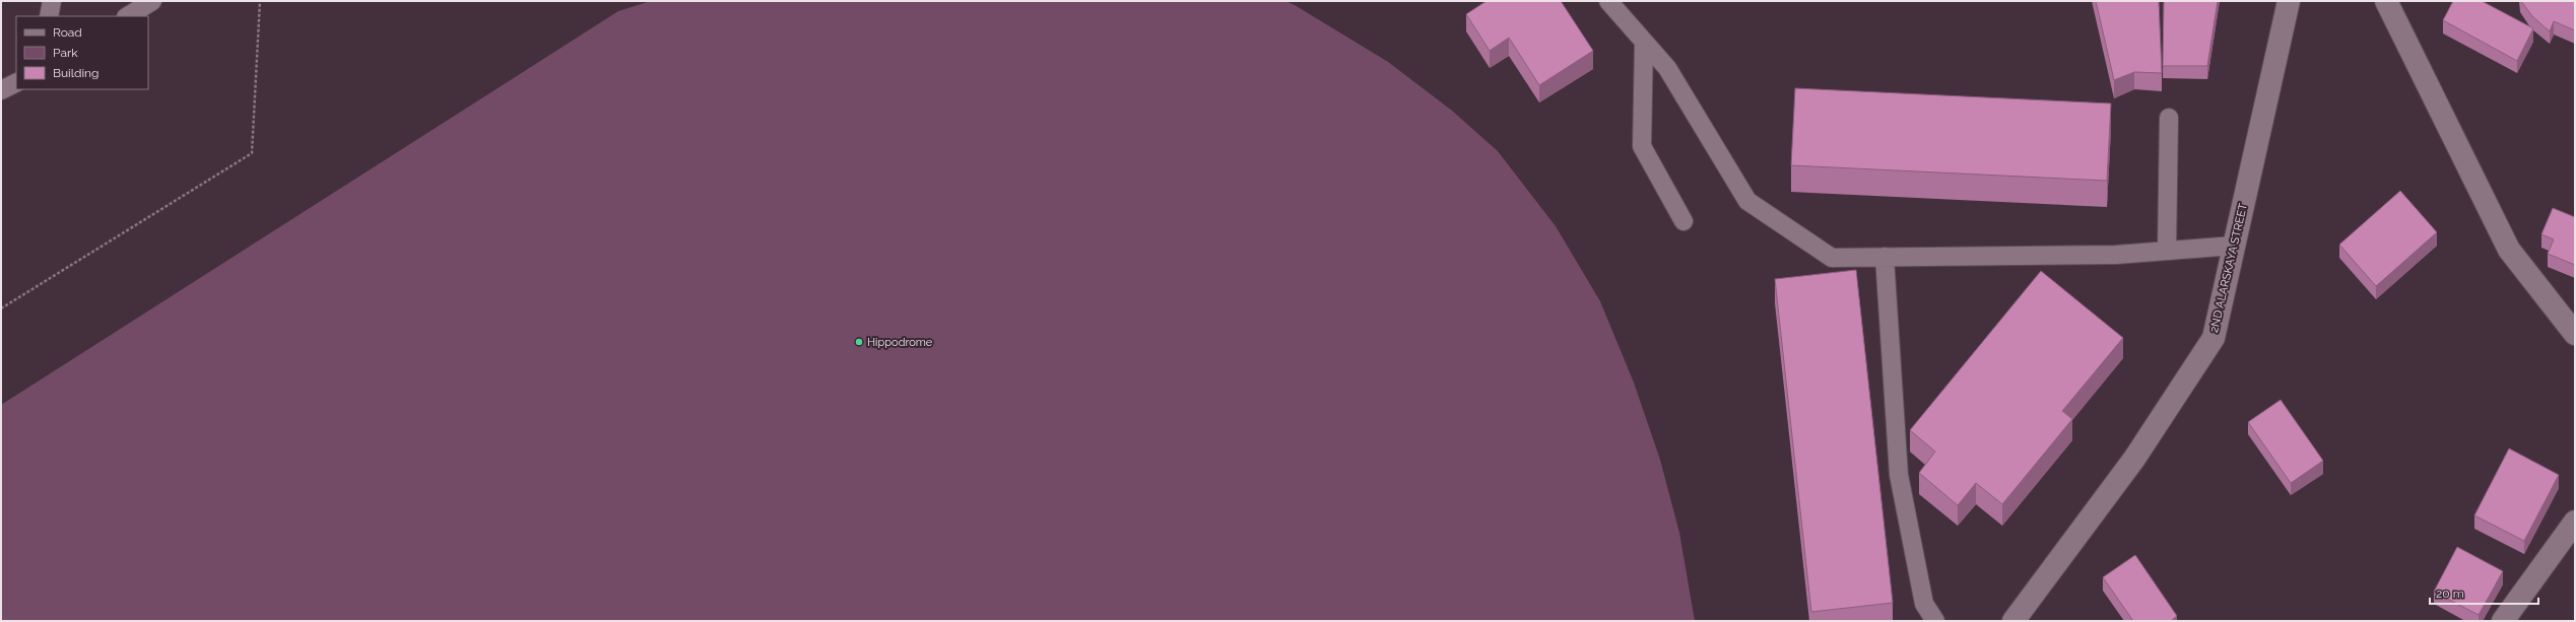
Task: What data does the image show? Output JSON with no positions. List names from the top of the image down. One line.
{"streets":{"street":["2ND ALARSKAYA STREET"]},"places":["Hippodrome"],"legend":["Road","Park","Building"],"scale_bar":"20 m"}
